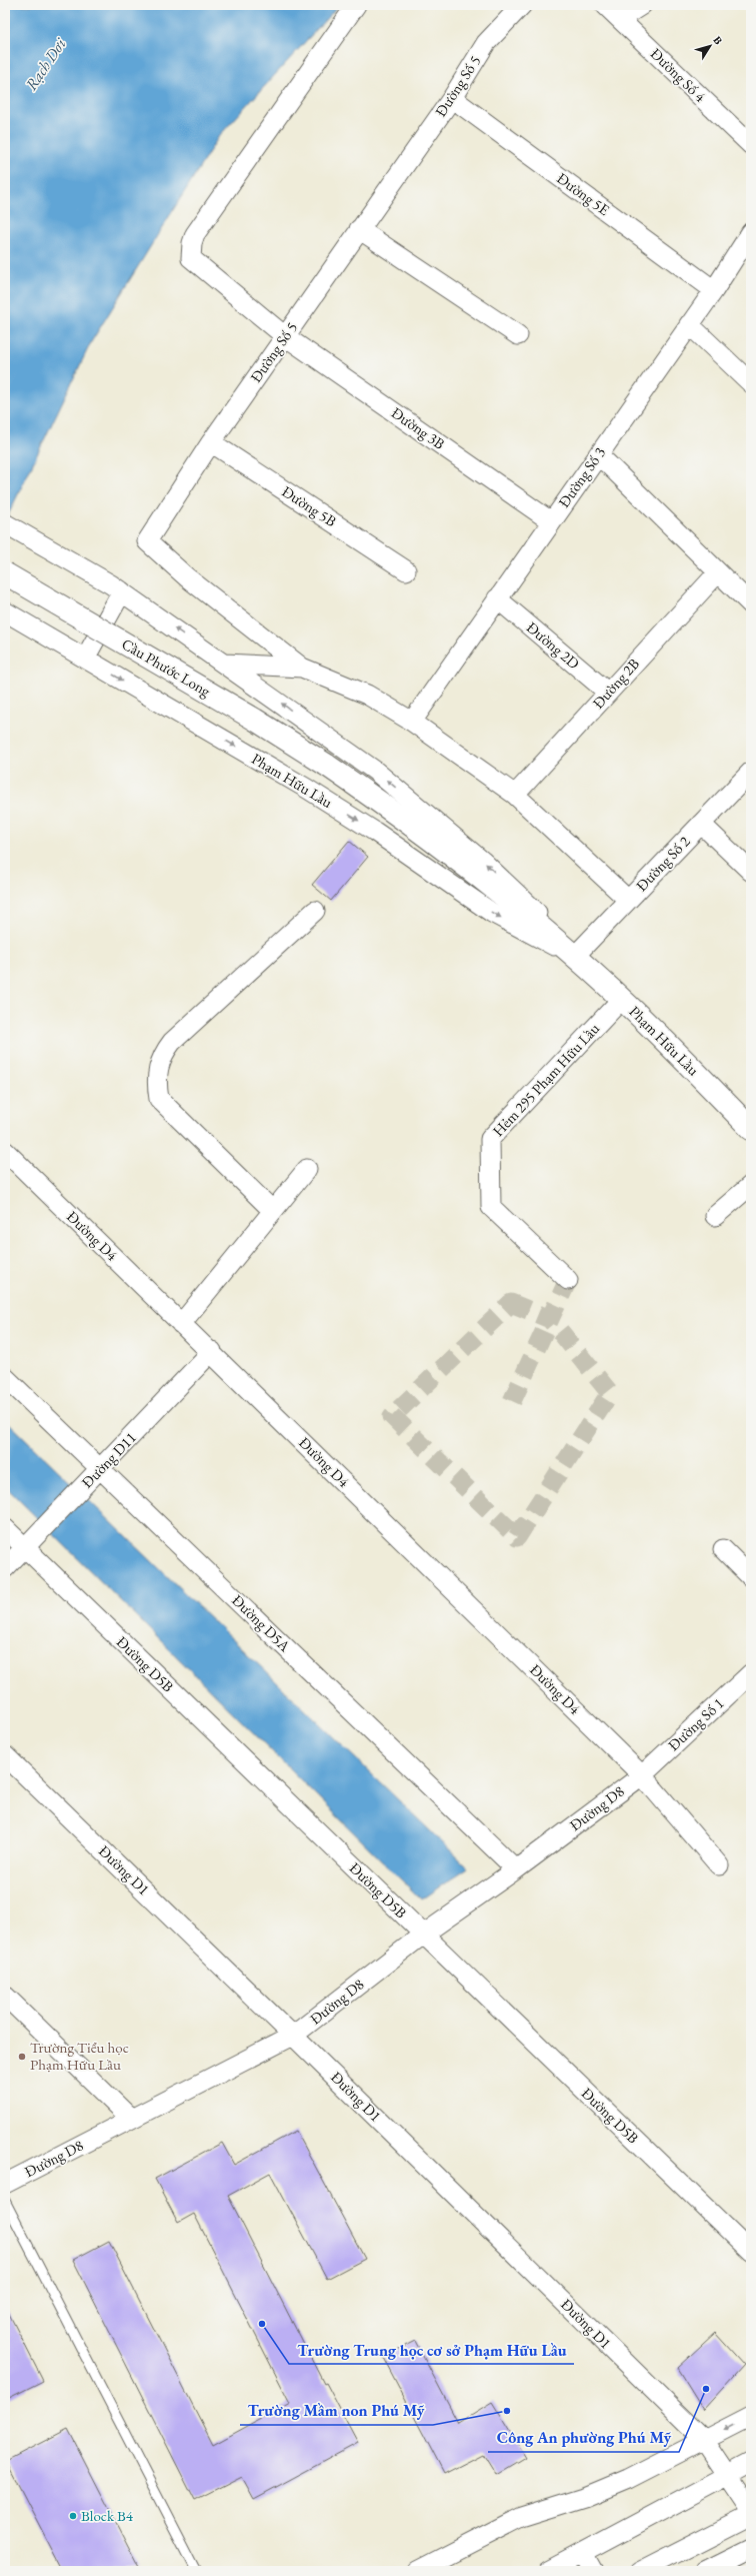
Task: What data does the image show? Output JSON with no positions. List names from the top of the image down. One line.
{"streets":{"main road":["Cầu Phước Long","Phạm Hữu Lầu"],"street":["Đường Số 4","Đường Số 5","Đường 5E","Đường 3B","Đường Số 3","Đường 5B","Đường 2D","Đường 2B","Đường Số 2","Hẻm 295 Phạm Hữu Lầu","Đường D4","Đường D11","Đường D5A","Đường D5B","Đường Số 1","Đường D8","Đường D1"]},"crossings":[["Đường Số 5","Đường 5E"],["Đường Số 5","Đường 3B"],["Đường Số 5","Đường 5B"],["Đường 5E","Đường Số 3"],["Đường 3B","Đường Số 3"],["Đường Số 3","Đường 2D"],["Đường 2D","Đường 2B"],["Cầu Phước Long","Phạm Hữu Lầu"],["Phạm Hữu Lầu","Đường Số 2"],["Phạm Hữu Lầu","Hẻm 295 Phạm Hữu Lầu"],["Đường D4","Đường D11"],["Đường D4","Đường Số 1"],["Đường D4","Đường D8"],["Đường D11","Đường D5A"],["Đường D11","Đường D5B"],["Đường D5A","Đường D8"],["Đường D5B","Đường D8"],["Đường Số 1","Đường D8"],["Đường D8","Đường D1"]],"water":["Rạch Dơi"],"places":["Trường Tiểu học Phạm Hữu Lầu","Trường Trung học cơ sở Phạm Hữu Lầu","Công An phường Phú Mỹ","Trường Mầm non Phú Mỹ","Block B4"],"north":"top right"}
